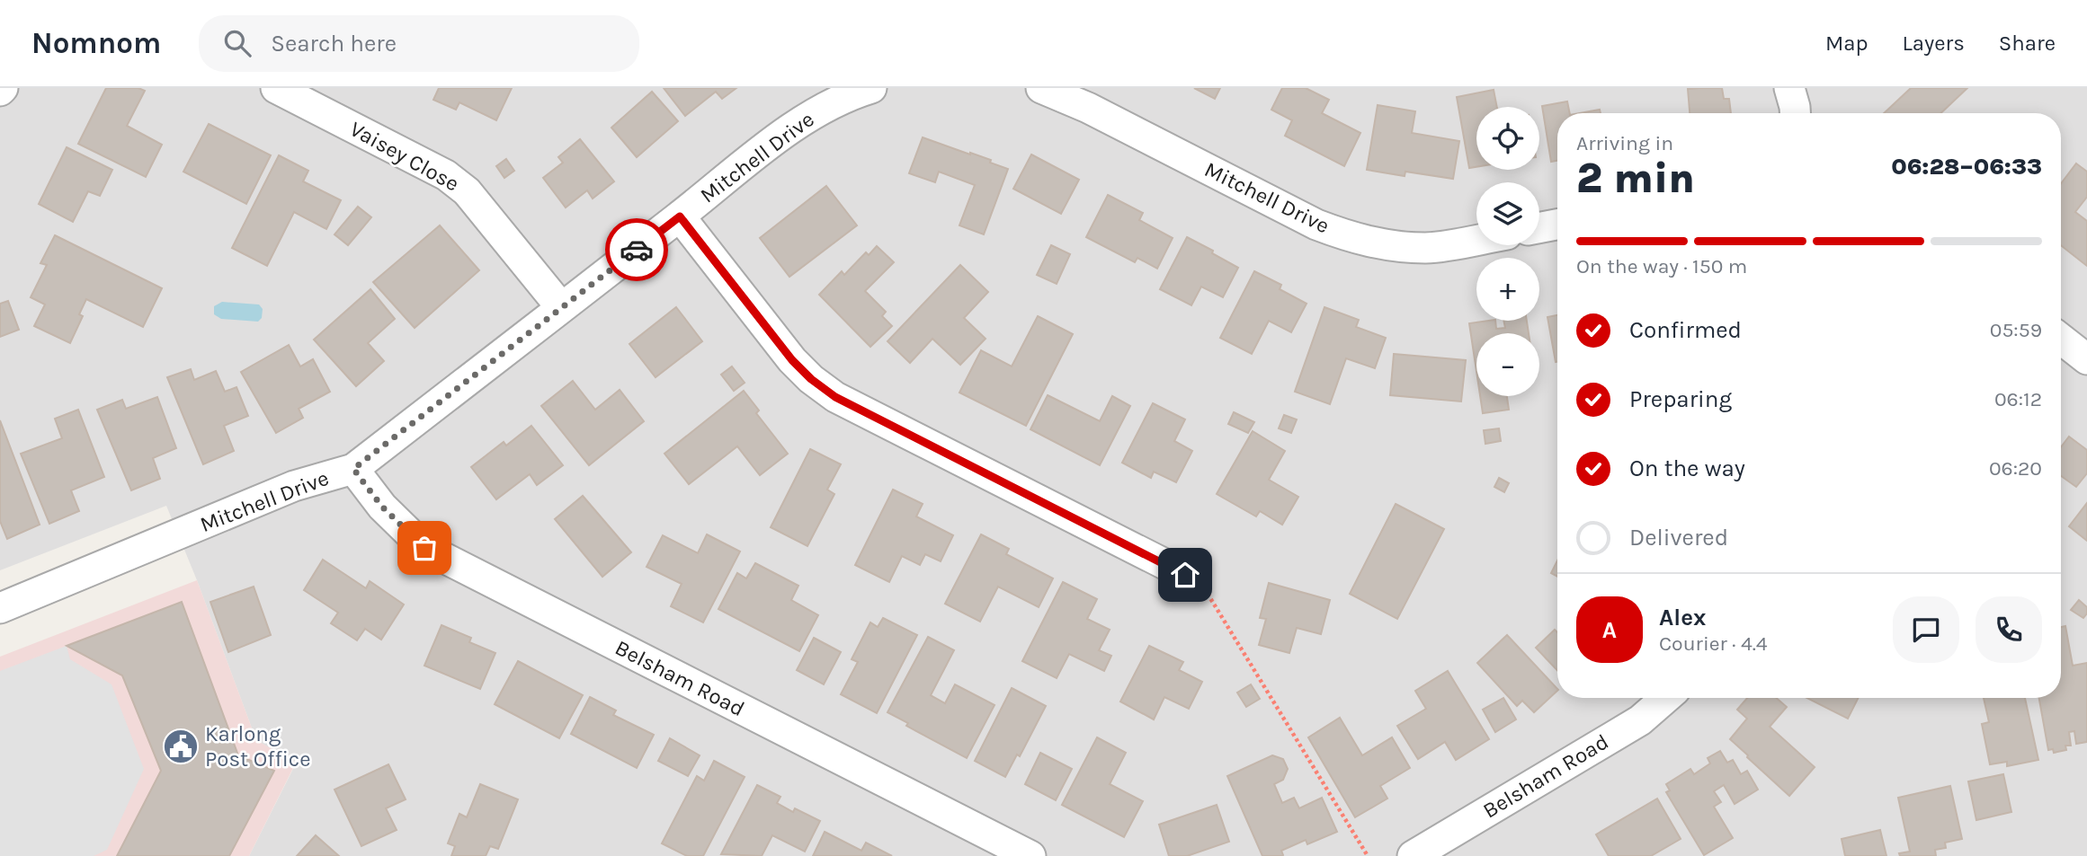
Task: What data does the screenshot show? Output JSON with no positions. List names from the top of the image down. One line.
{"streets":{"street":["Vaisey Close","Mitchell Drive","Belsham Road"]},"crossings":[["Vaisey Close","Mitchell Drive"],["Mitchell Drive","Belsham Road"]],"places":{"public building":["Karlong Post Office"]},"page":{"header":"Nomnom","search":"Search here","nav":["Map","Layers","Share"],"map_buttons":["+","−"],"heading":["2 min","Arriving in","06:28–06:33"],"panel":["Alex","Courier · 4.4"],"bar":"On the way · 150 m","list":[["Confirmed","05:59"],["Preparing","06:12"],["On the way","06:20"],"Delivered"],"round":"A"}}
